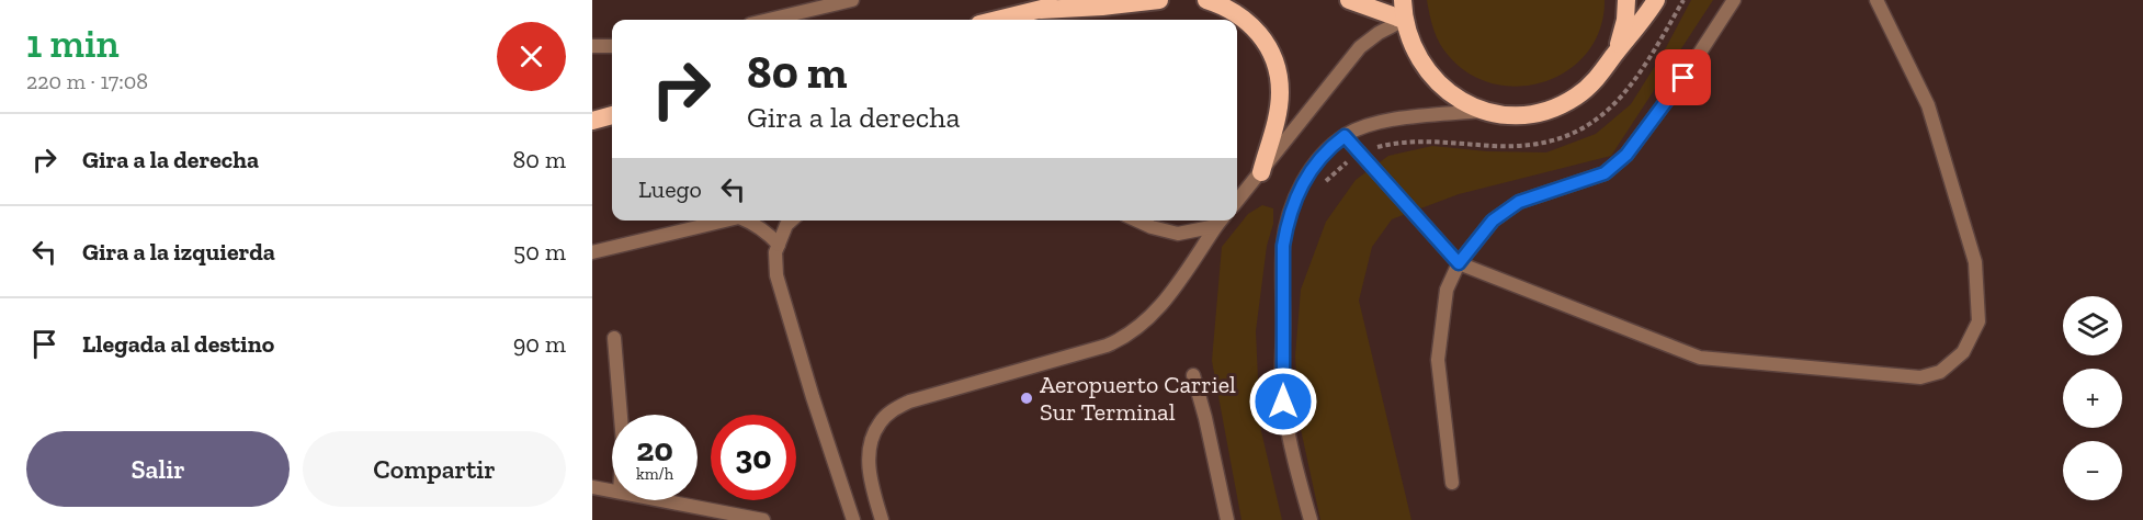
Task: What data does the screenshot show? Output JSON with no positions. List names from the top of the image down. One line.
{"places":["Aeropuerto Carriel Sur Terminal"],"page":{"heading":["1 min","220 m · 17:08"],"turn":["80 m","Gira a la derecha"],"list":[{"name":"Gira a la derecha","value":"80 m"},{"name":"Gira a la izquierda","value":"50 m"},{"name":"Llegada al destino","value":"90 m"}],"then":"Luego","map_buttons":["+","−"],"speed":"20 km/h","limit":"30","buttons":["Salir","Compartir"]}}
